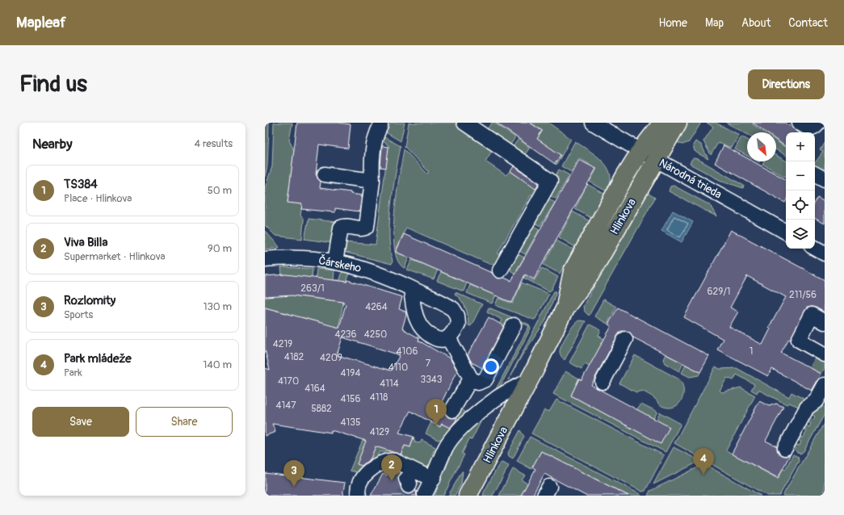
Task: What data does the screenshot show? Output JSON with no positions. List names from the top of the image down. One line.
{"streets":{"main road":["Hlinkova"],"street":["Národná trieda","Čárskeho"]},"crossings":[["Národná trieda","Hlinkova"]],"house_numbers":["263/1","629/1","211/56","4264","4236","4250","4219","4106","1","4182","4209","7","4110","4194","3343","4170","4114","4164","4118","4156","4147","5882","4135","4129"],"north":"bottom right","page":{"header":"Mapleaf","nav":["Home","Map","About","Contact"],"buttons":["Directions",["Save","Share"]],"title":"Find us","heading":["Nearby","4 results"],"map_buttons":["+","−"],"list":[{"mark":"1","name":"TS384","note":"Place · Hlinkova","value":"50 m"},{"mark":"2","name":"Viva Billa","note":"Supermarket · Hlinkova","value":"90 m"},{"mark":"3","name":"Rozlomity","note":"Sports","value":"130 m"},{"mark":"4","name":"Park mládeže","note":"Park","value":"140 m"}],"pins":["1","4","2","3"]}}
